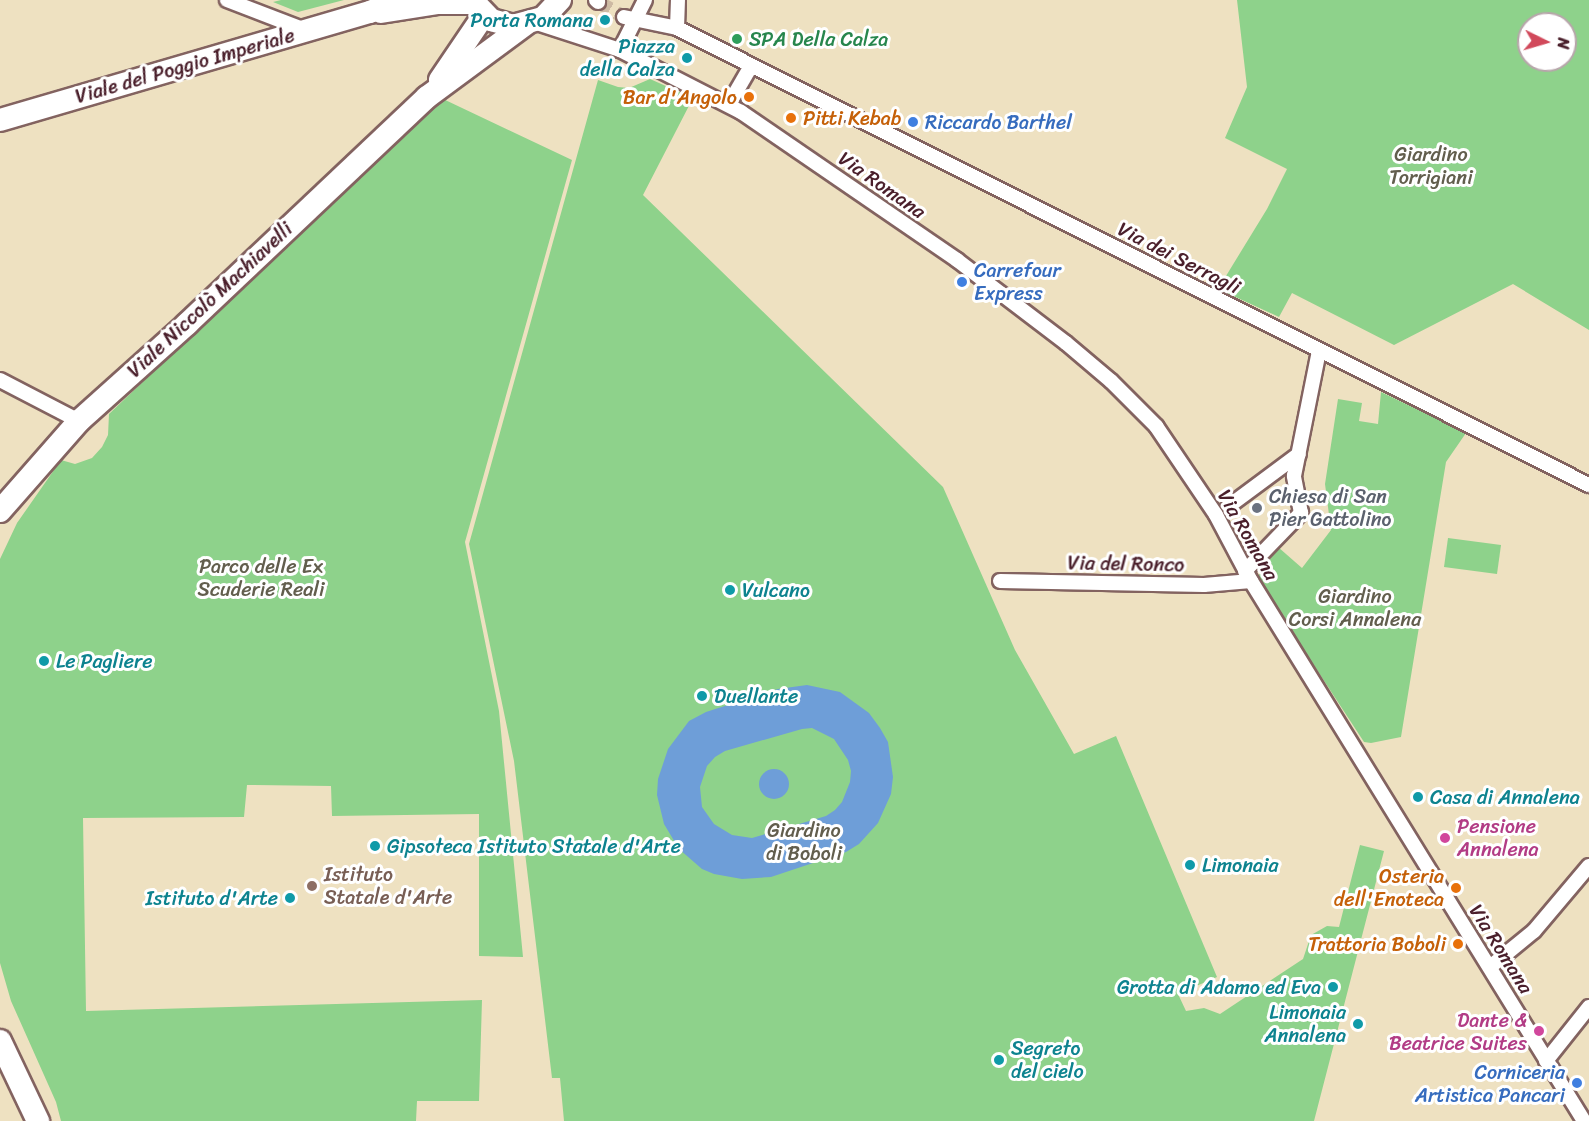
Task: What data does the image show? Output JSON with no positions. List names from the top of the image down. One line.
{"streets":{"main road":["Viale del Poggio Imperiale","Viale Niccolò Machiavelli"],"street":["Via Romana","Via dei Serragli","Via del Ronco"]},"crossings":[["Viale del Poggio Imperiale","Viale Niccolò Machiavelli"],["Via Romana","Via del Ronco"]],"parks":["Giardino Torrigiani","Parco delle Ex Scuderie Reali","Giardino Corsi Annalena","Giardino di Boboli"],"places":["Porta Romana","SPA Della Calza","Piazza della Calza","Bar d'Angolo","Pitti Kebab","Riccardo Barthel","Carrefour Express","Chiesa di San Pier Gattolino","Vulcano","Le Pagliere","Duellante","Casa di Annalena","Pensione Annalena","Gipsoteca Istituto Statale d'Arte","Limonaia","Istituto Statale d'Arte","Osteria dell'Enoteca","Istituto d'Arte","Trattoria Boboli","Grotta di Adamo ed Eva","Limonaia Annalena","Dante & Beatrice Suites","Segreto del cielo","Corniceria Artistica Pancari"],"north":"right"}
